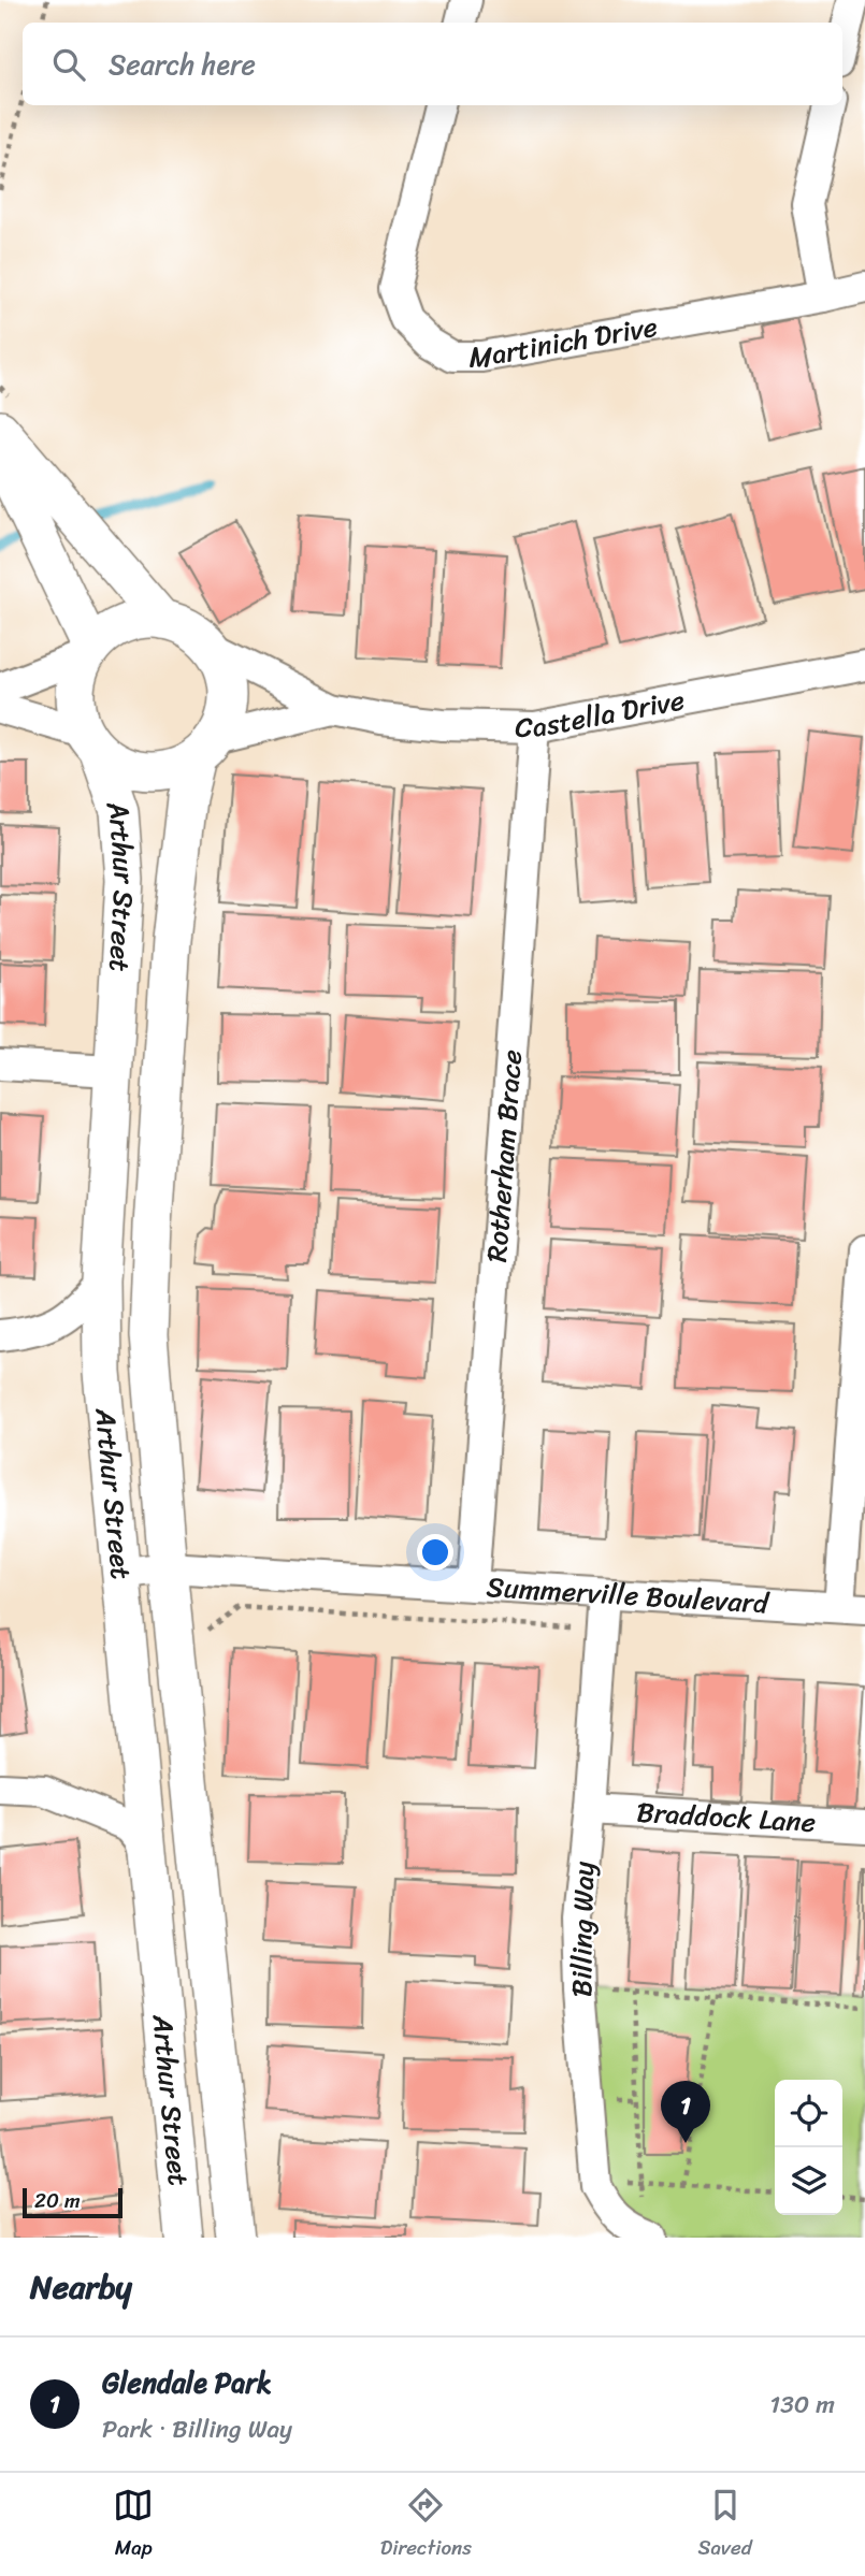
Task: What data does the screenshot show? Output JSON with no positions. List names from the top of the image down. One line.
{"streets":{"street":["Martinich Drive","Castella Drive","Arthur Street","Rotherham Brace","Summerville Boulevard","Braddock Lane","Billing Way"]},"crossings":[["Castella Drive","Arthur Street"],["Castella Drive","Rotherham Brace"],["Arthur Street","Summerville Boulevard"],["Rotherham Brace","Summerville Boulevard"],["Summerville Boulevard","Billing Way"],["Braddock Lane","Billing Way"]],"scale_bar":"20 m","page":{"search":"Search here","pins":"1","scale":"20 m","heading":"Nearby","list":[{"mark":"1","name":"Glendale Park","note":"Park · Billing Way","value":"130 m"}],"nav":["Map","Directions","Saved"]}}
